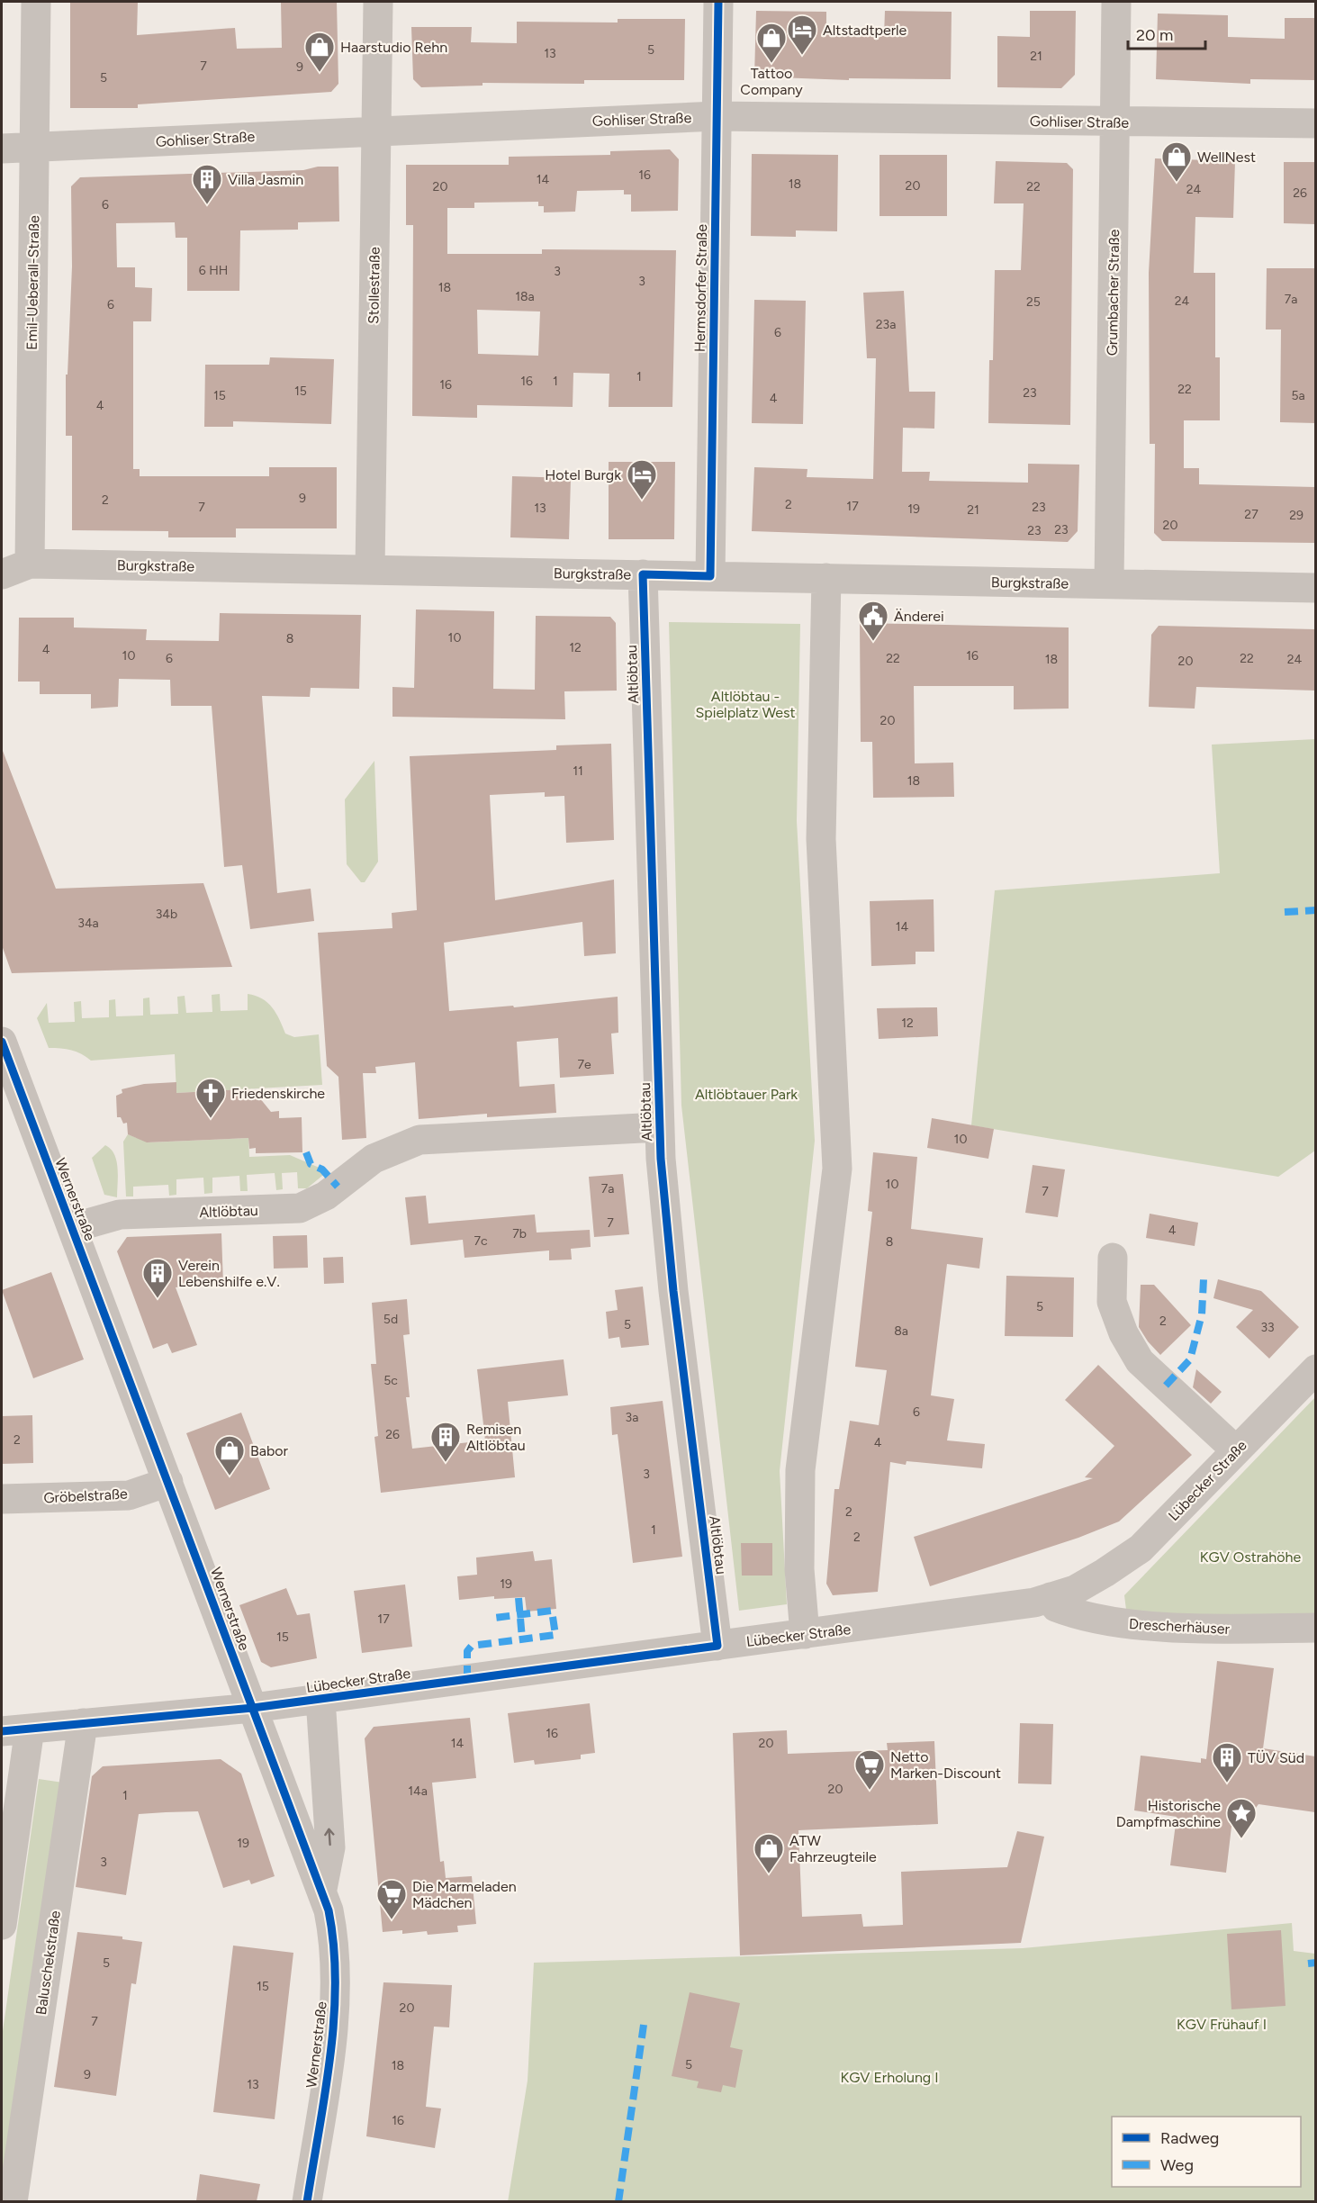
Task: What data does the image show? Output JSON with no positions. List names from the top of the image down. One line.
{"streets":{"street":["Gohliser Straße","Emil-Ueberall-Straße","Stollestraße","Hermsdorfer Straße","Grumbacher Straße","Burgkstraße","Altlöbtau","Wernerstraße","Lübecker Straße","Gröbelstraße","Drescherhäuser","Baluschekstraße"]},"crossings":[["Gohliser Straße","Emil-Ueberall-Straße"],["Gohliser Straße","Stollestraße"],["Gohliser Straße","Hermsdorfer Straße"],["Gohliser Straße","Grumbacher Straße"],["Emil-Ueberall-Straße","Burgkstraße"],["Stollestraße","Burgkstraße"],["Hermsdorfer Straße","Burgkstraße"],["Grumbacher Straße","Burgkstraße"],["Burgkstraße","Altlöbtau"],["Altlöbtau","Wernerstraße"],["Altlöbtau","Lübecker Straße"],["Wernerstraße","Lübecker Straße"],["Wernerstraße","Gröbelstraße"],["Lübecker Straße","Drescherhäuser"],["Lübecker Straße","Baluschekstraße"]],"parks":["Altlöbtau - Spielplatz West","Altlöbtauer Park","KGV Ostrahöhe","KGV Frühauf I","KGV Erholung I"],"places":{"hotel":["Altstadtperle","Hotel Burgk"],"shop":["Tattoo Company","Haarstudio Rehn","WellNest","Babor","ATW Fahrzeugteile"],"building":["Villa Jasmin","Verein Lebenshilfe e.V.","Remisen Altlöbtau","TÜV Süd"],"public building":["Änderei"],"church":["Friedenskirche"],"supermarket":["Netto Marken-Discount","Die Marmeladen Mädchen"],"place":["Historische Dampfmaschine"]},"house_numbers":["5","13","21","7","9","5","16","14","18","20","20","22","24","26","6","6 HH","3","3","18","18a","7a","24","25","6","23a","6","1","16","1","16","22","15","23","15","5a","4","4","9","2","2","17","7","23","13","19","21","27","29","20","23","23","10","8","12","4","10","16","6","22","22","18","24","20","20","11","18","34b","34a","14","12","7e","10","10","7a","7","7","4","7b","7c","8","5","5d","2","5","33","8a","5c","6","3a","26","2","4","3","2","1","2","19","17","15","16","14","20","20","14a","1","19","3","5","15","20","7","5","18","9","13","16"],"legend":["Radweg","Weg"],"scale_bar":"20 m"}
